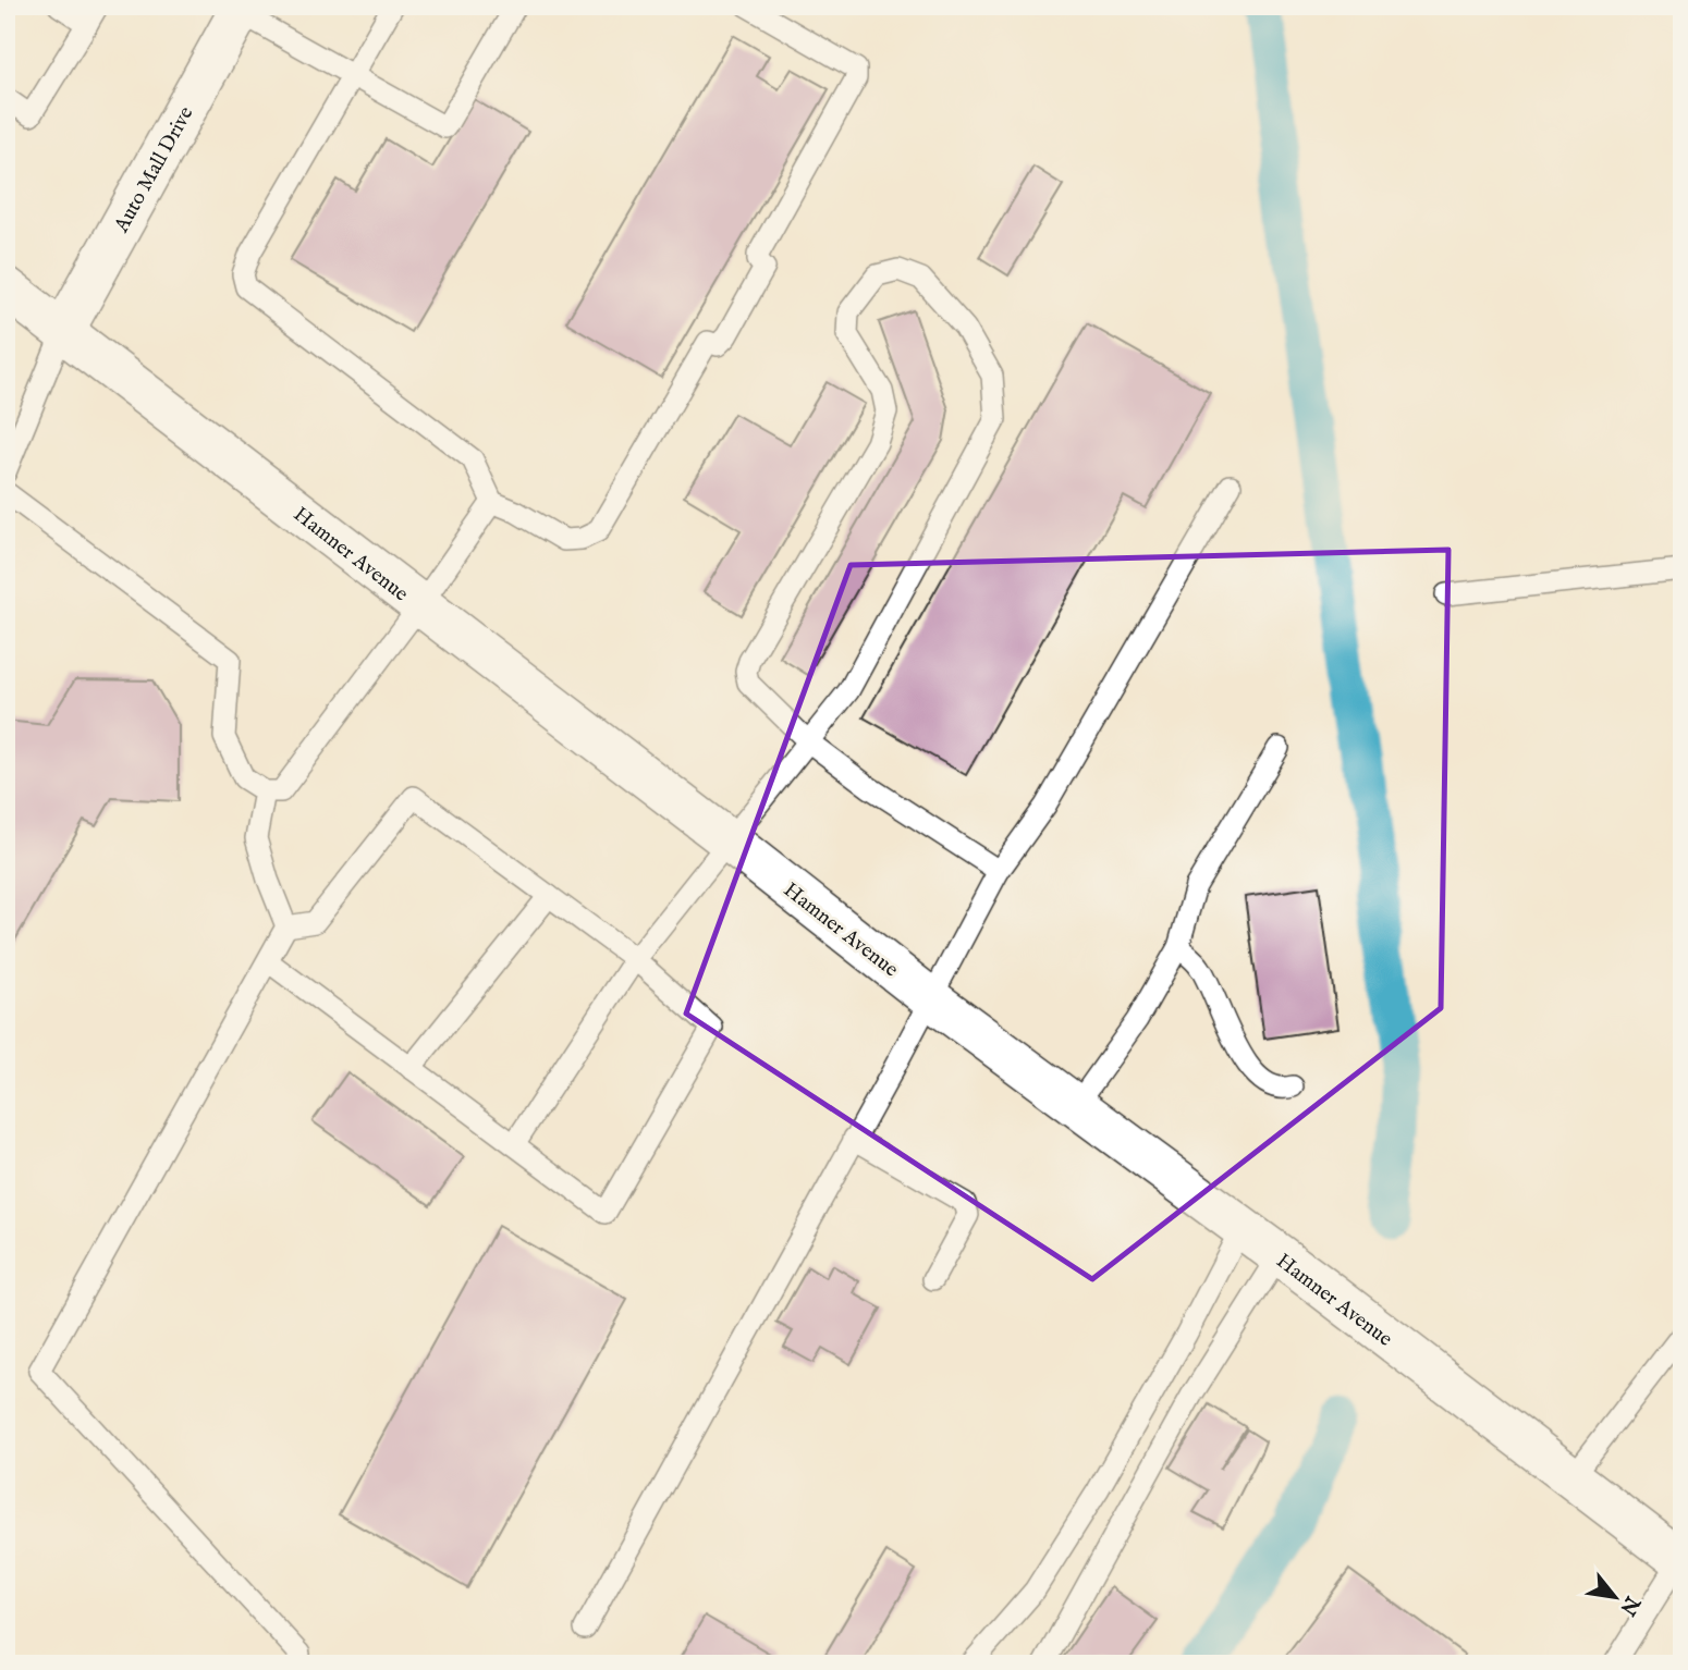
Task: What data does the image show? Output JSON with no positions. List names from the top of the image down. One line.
{"streets":{"main road":["Auto Mall Drive","Hamner Avenue"]},"crossings":[["Auto Mall Drive","Hamner Avenue"]],"north":"bottom right"}
